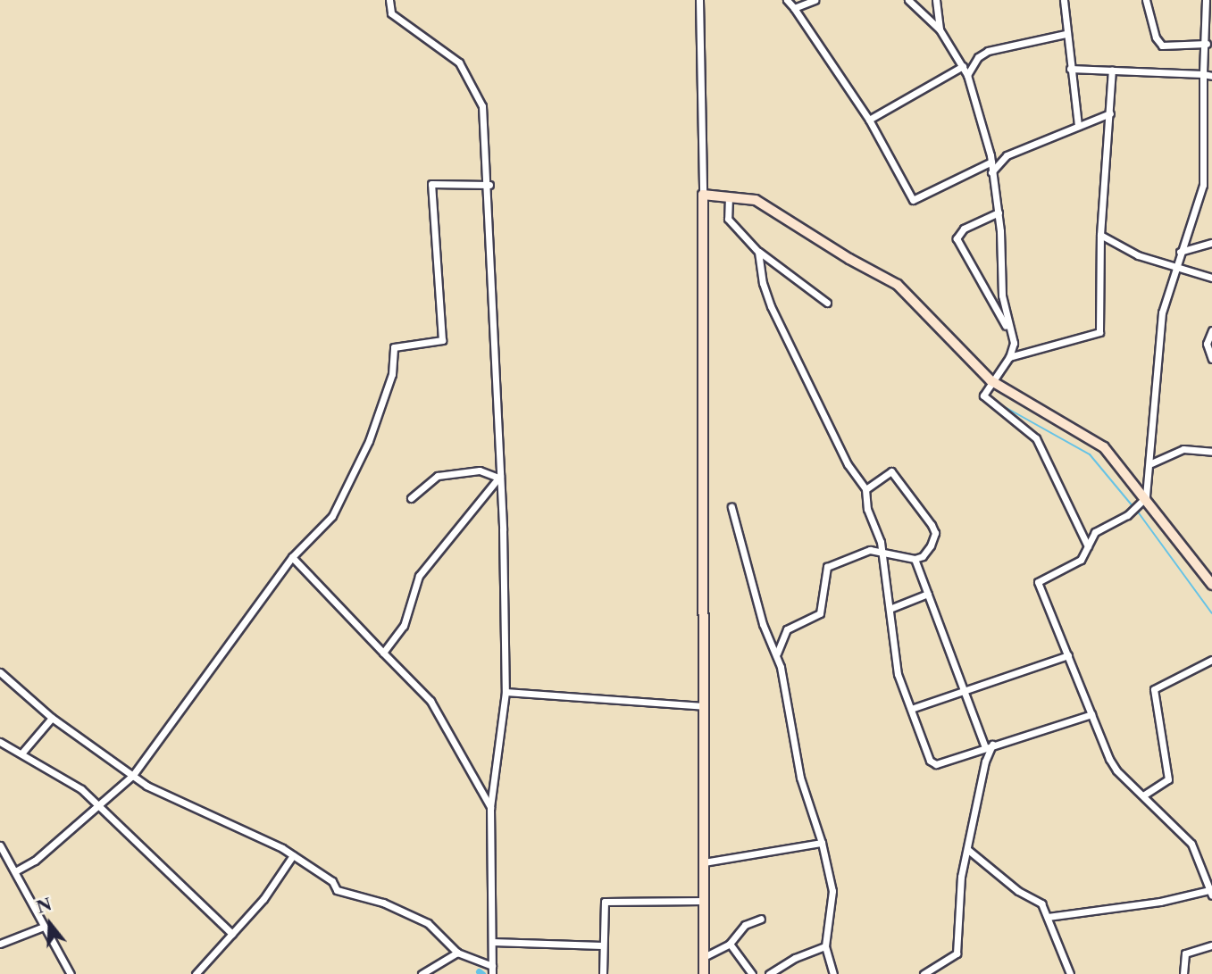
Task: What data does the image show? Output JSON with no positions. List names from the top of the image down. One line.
{"north":"top"}
